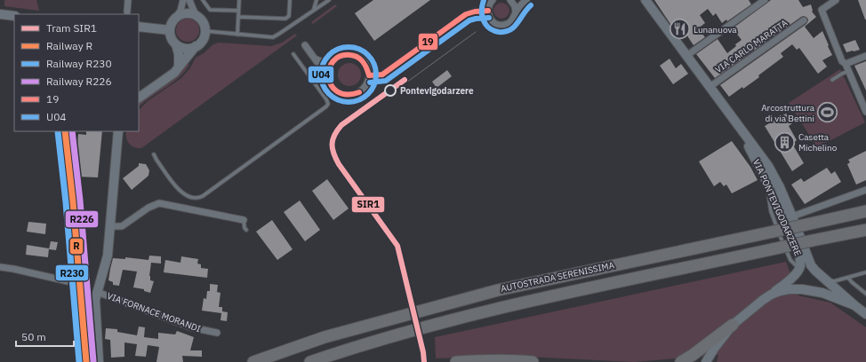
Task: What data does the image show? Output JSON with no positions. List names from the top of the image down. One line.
{"streets":{"highway":["AUTOSTRADA SERENISSIMA"],"main road":["VIA PONTEVIGODARZERE","VIA FORNACE MORANDI"],"street":["VIA CARLO MARATTA"]},"crossings":[["VIA CARLO MARATTA","VIA PONTEVIGODARZERE"]],"places":{"restaurant":["Lunanuova"],"other":["Pontevigodarzere"],"sports":["Arcostruttura di via Bettini"],"building":["Casetta Michelino"]},"lines":["transit line U04","transit line 19","tram line SIR1","rail line R","rail line R230","rail line R226"],"legend":["Tram SIR1","Railway R","Railway R230","Railway R226","19","U04"],"scale_bar":"50 m"}
